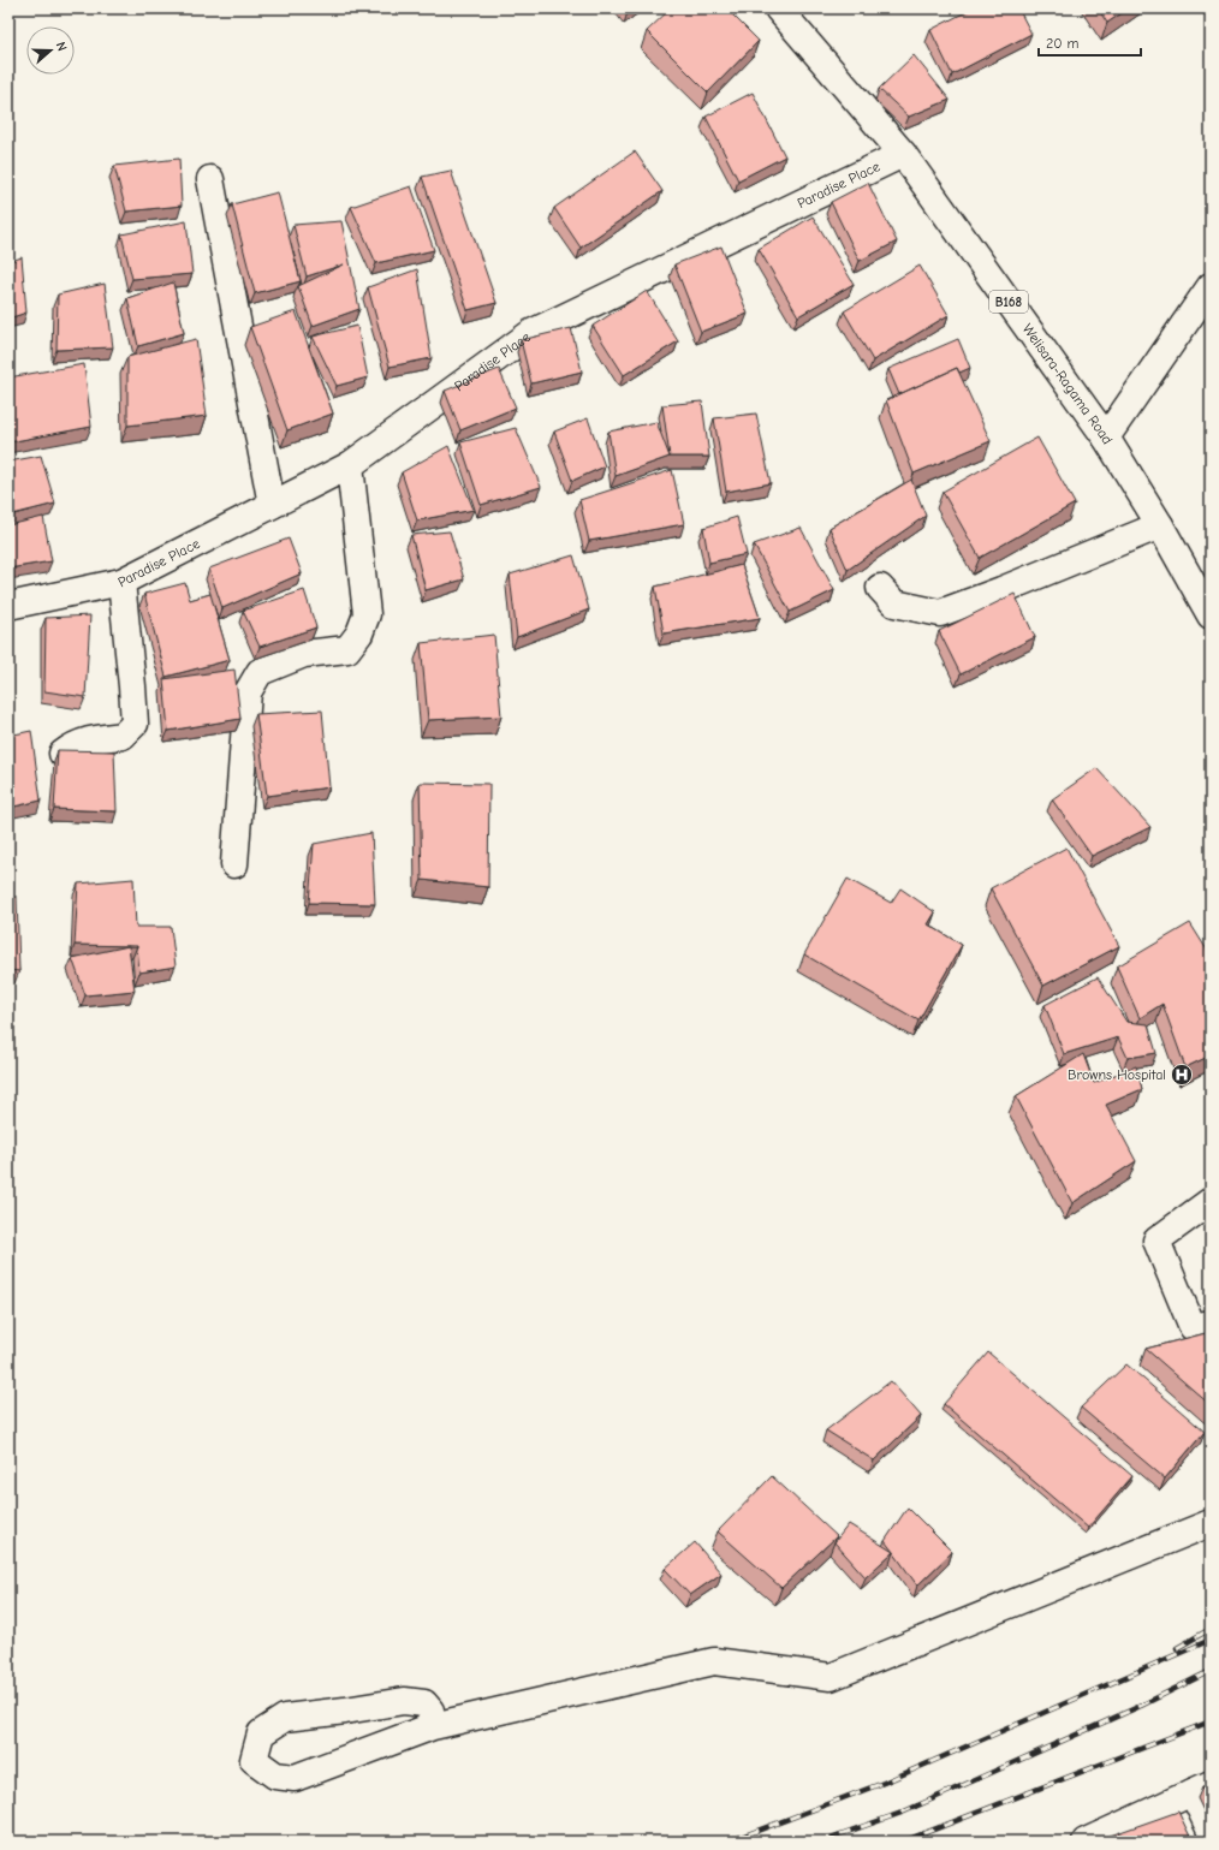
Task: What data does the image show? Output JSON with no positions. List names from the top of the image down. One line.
{"streets":{"street":["Paradise Place","B168","Welisara-Ragama Road"]},"crossings":[["Paradise Place","Welisara-Ragama Road"]],"places":{"hospital":["Browns Hospital"]},"scale_bar":"20 m","north":"right"}
